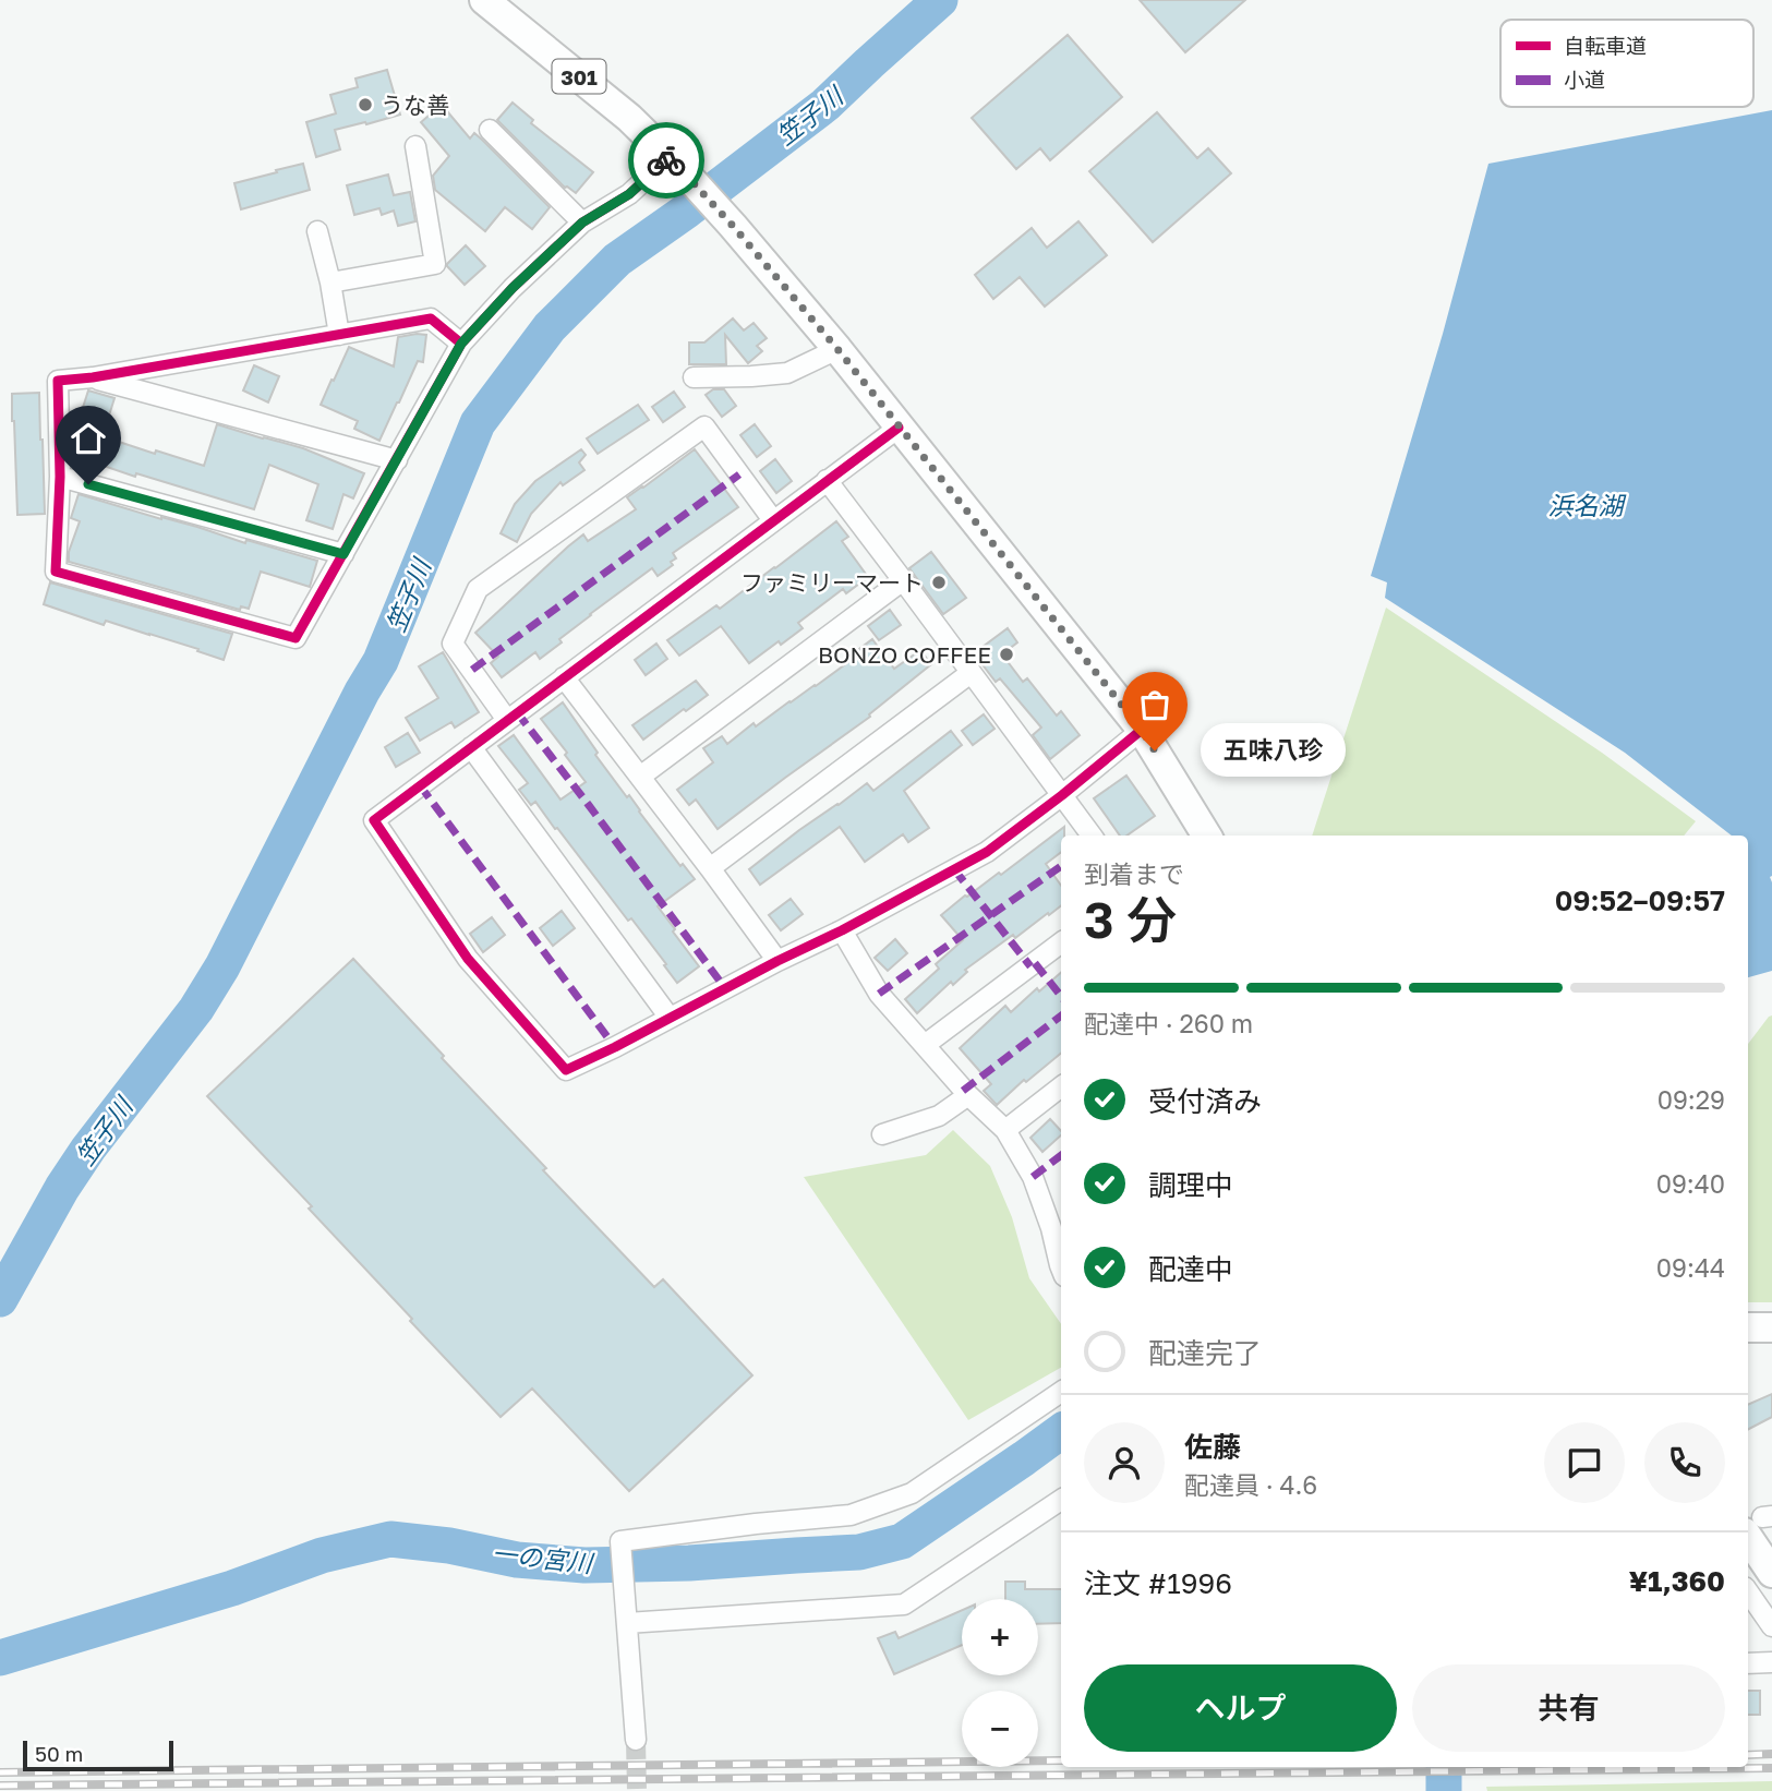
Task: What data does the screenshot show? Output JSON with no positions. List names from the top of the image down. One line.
{"streets":{"highway":["301"]},"water":["笠子川","浜名湖","一の宮川"],"places":["うな善","ファミリーマート","BONZO COFFEE","五味八珍"],"legend":["自転車道","小道"],"scale_bar":"50 m","page":{"bubble":"五味八珍","heading":["3 分","到着まで","09:52–09:57"],"panel":["佐藤","配達員 · 4.6","注文 #1996","¥1,360"],"bar":"配達中 · 260 m","list":[["受付済み","09:29"],["調理中","09:40"],["配達中","09:44"],"配達完了"],"map_buttons":["+","−"],"buttons":["ヘルプ","共有"],"scale":"50 m"}}
